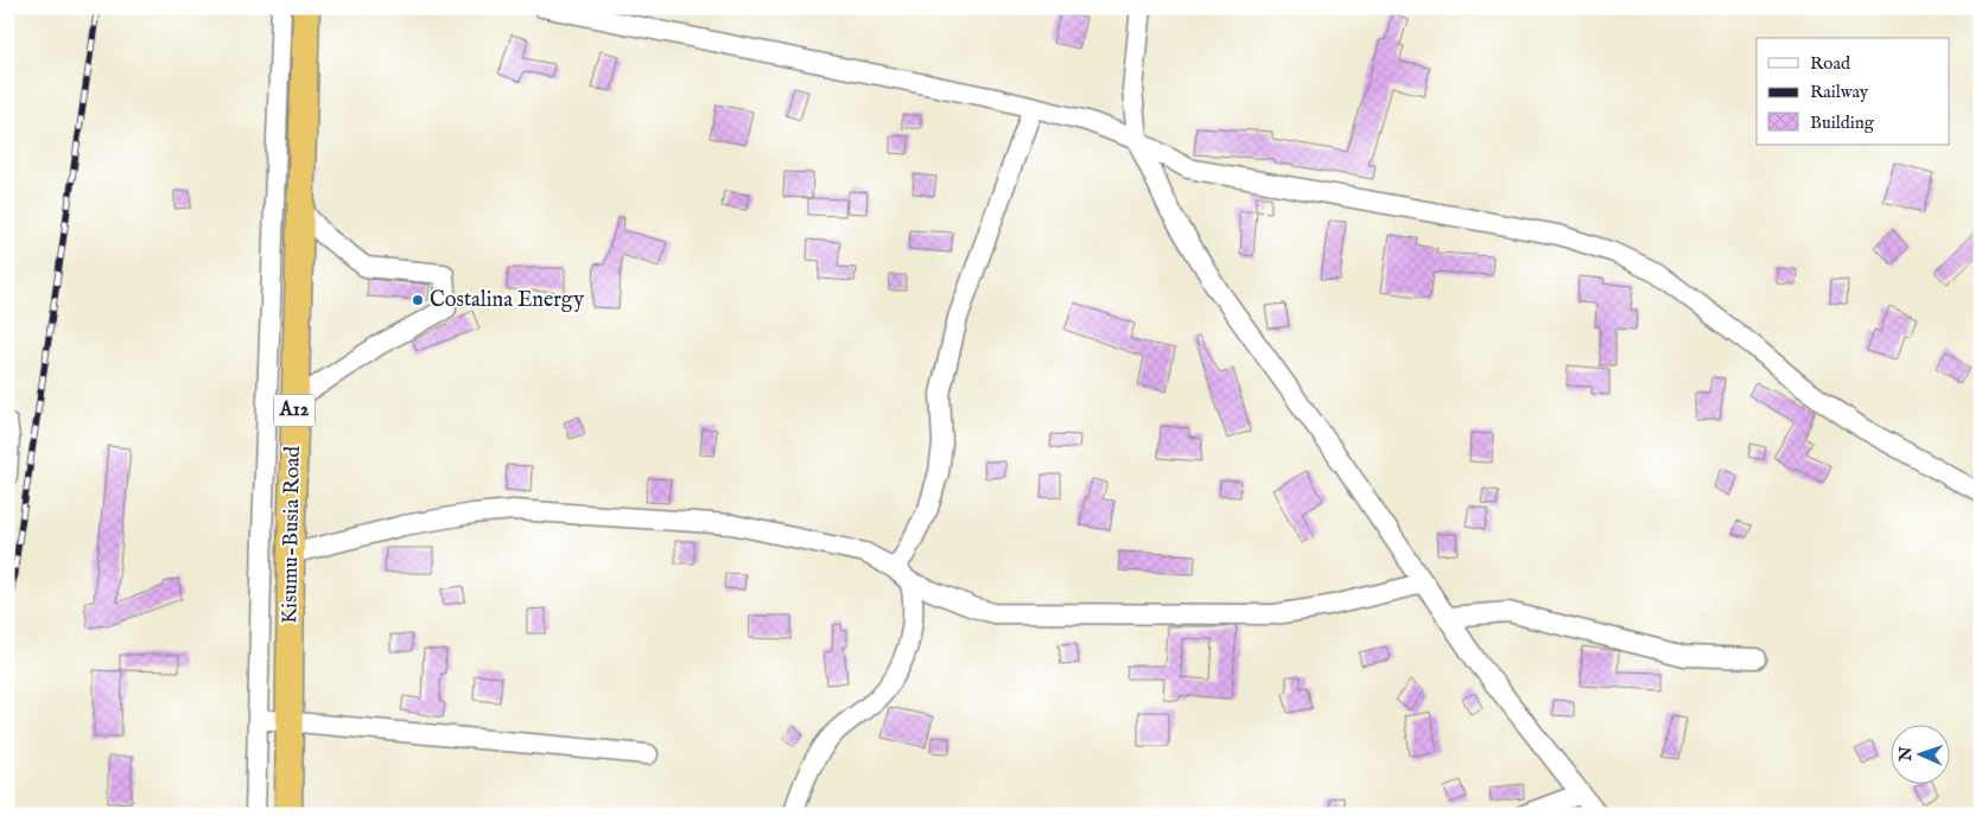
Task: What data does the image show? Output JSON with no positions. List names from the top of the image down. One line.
{"streets":{"highway":["A12","Kisumu-Busia Road"]},"places":["Costalina Energy"],"legend":["Road","Railway","Building"],"north":"left"}
